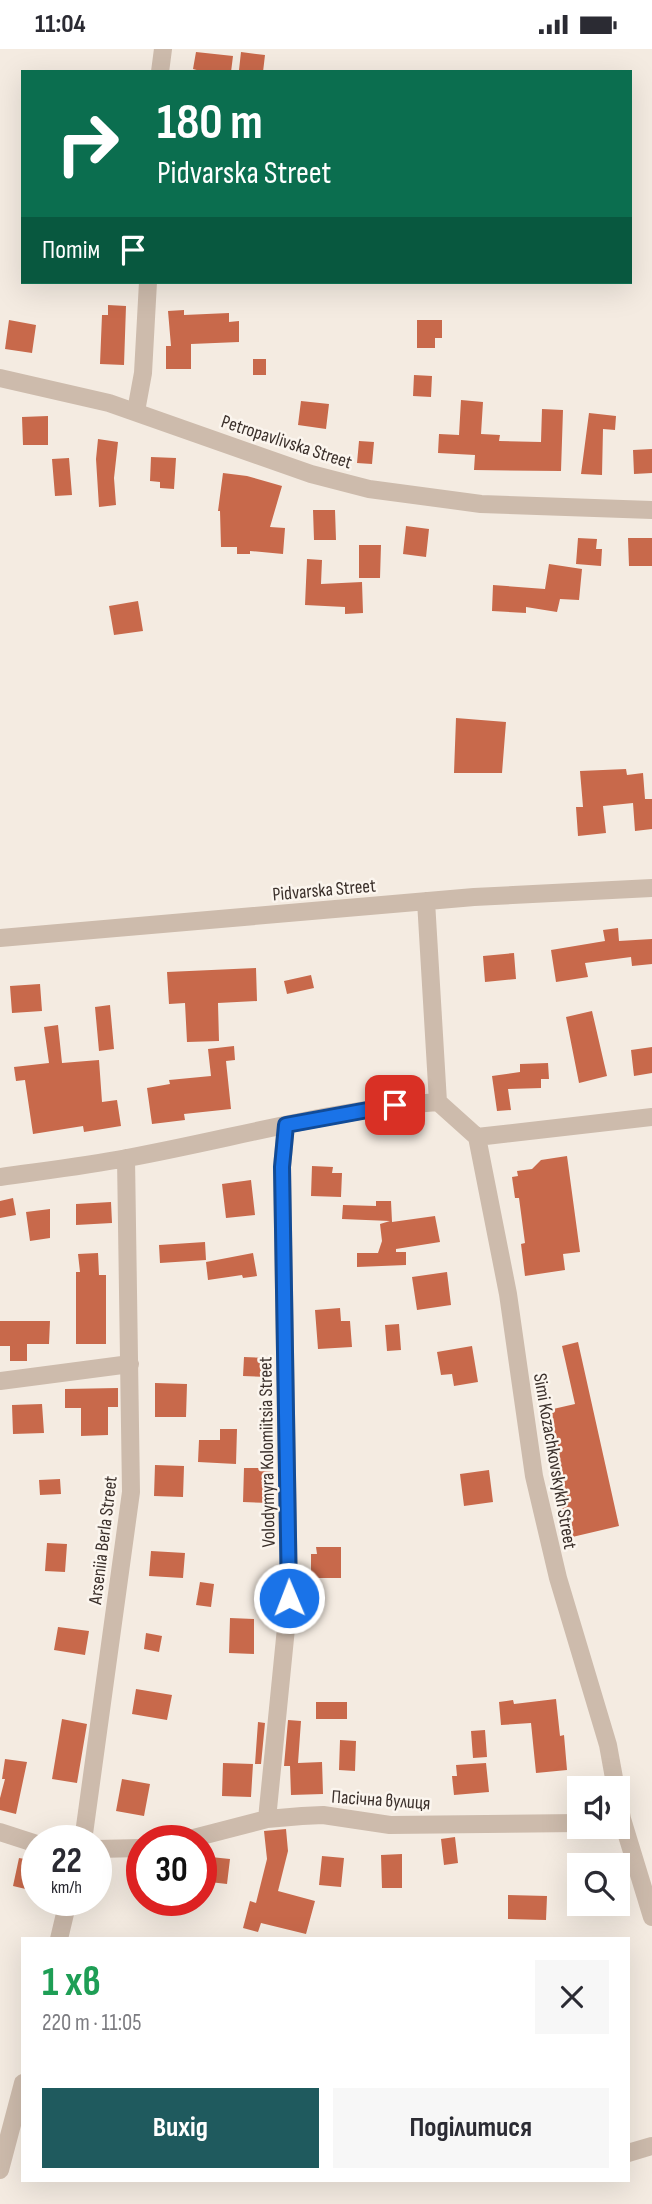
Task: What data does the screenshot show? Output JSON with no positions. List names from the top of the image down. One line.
{"streets":{"street":["Petropavlivska Street","Pidvarska Street","Volodymyra Kolomiitsia Street","Simi Kozachkovskykh Street","Arseniia Berla Street","Пасічна вулиця"]},"crossings":[["Volodymyra Kolomiitsia Street","Пасічна вулиця"]],"page":{"status":"11:04","turn":["180 m","Pidvarska Street"],"then":"Потім","speed":"22 km/h","limit":"30","heading":["1 хв","220 m · 11:05"],"buttons":["Вихід","Поділитися"]}}
